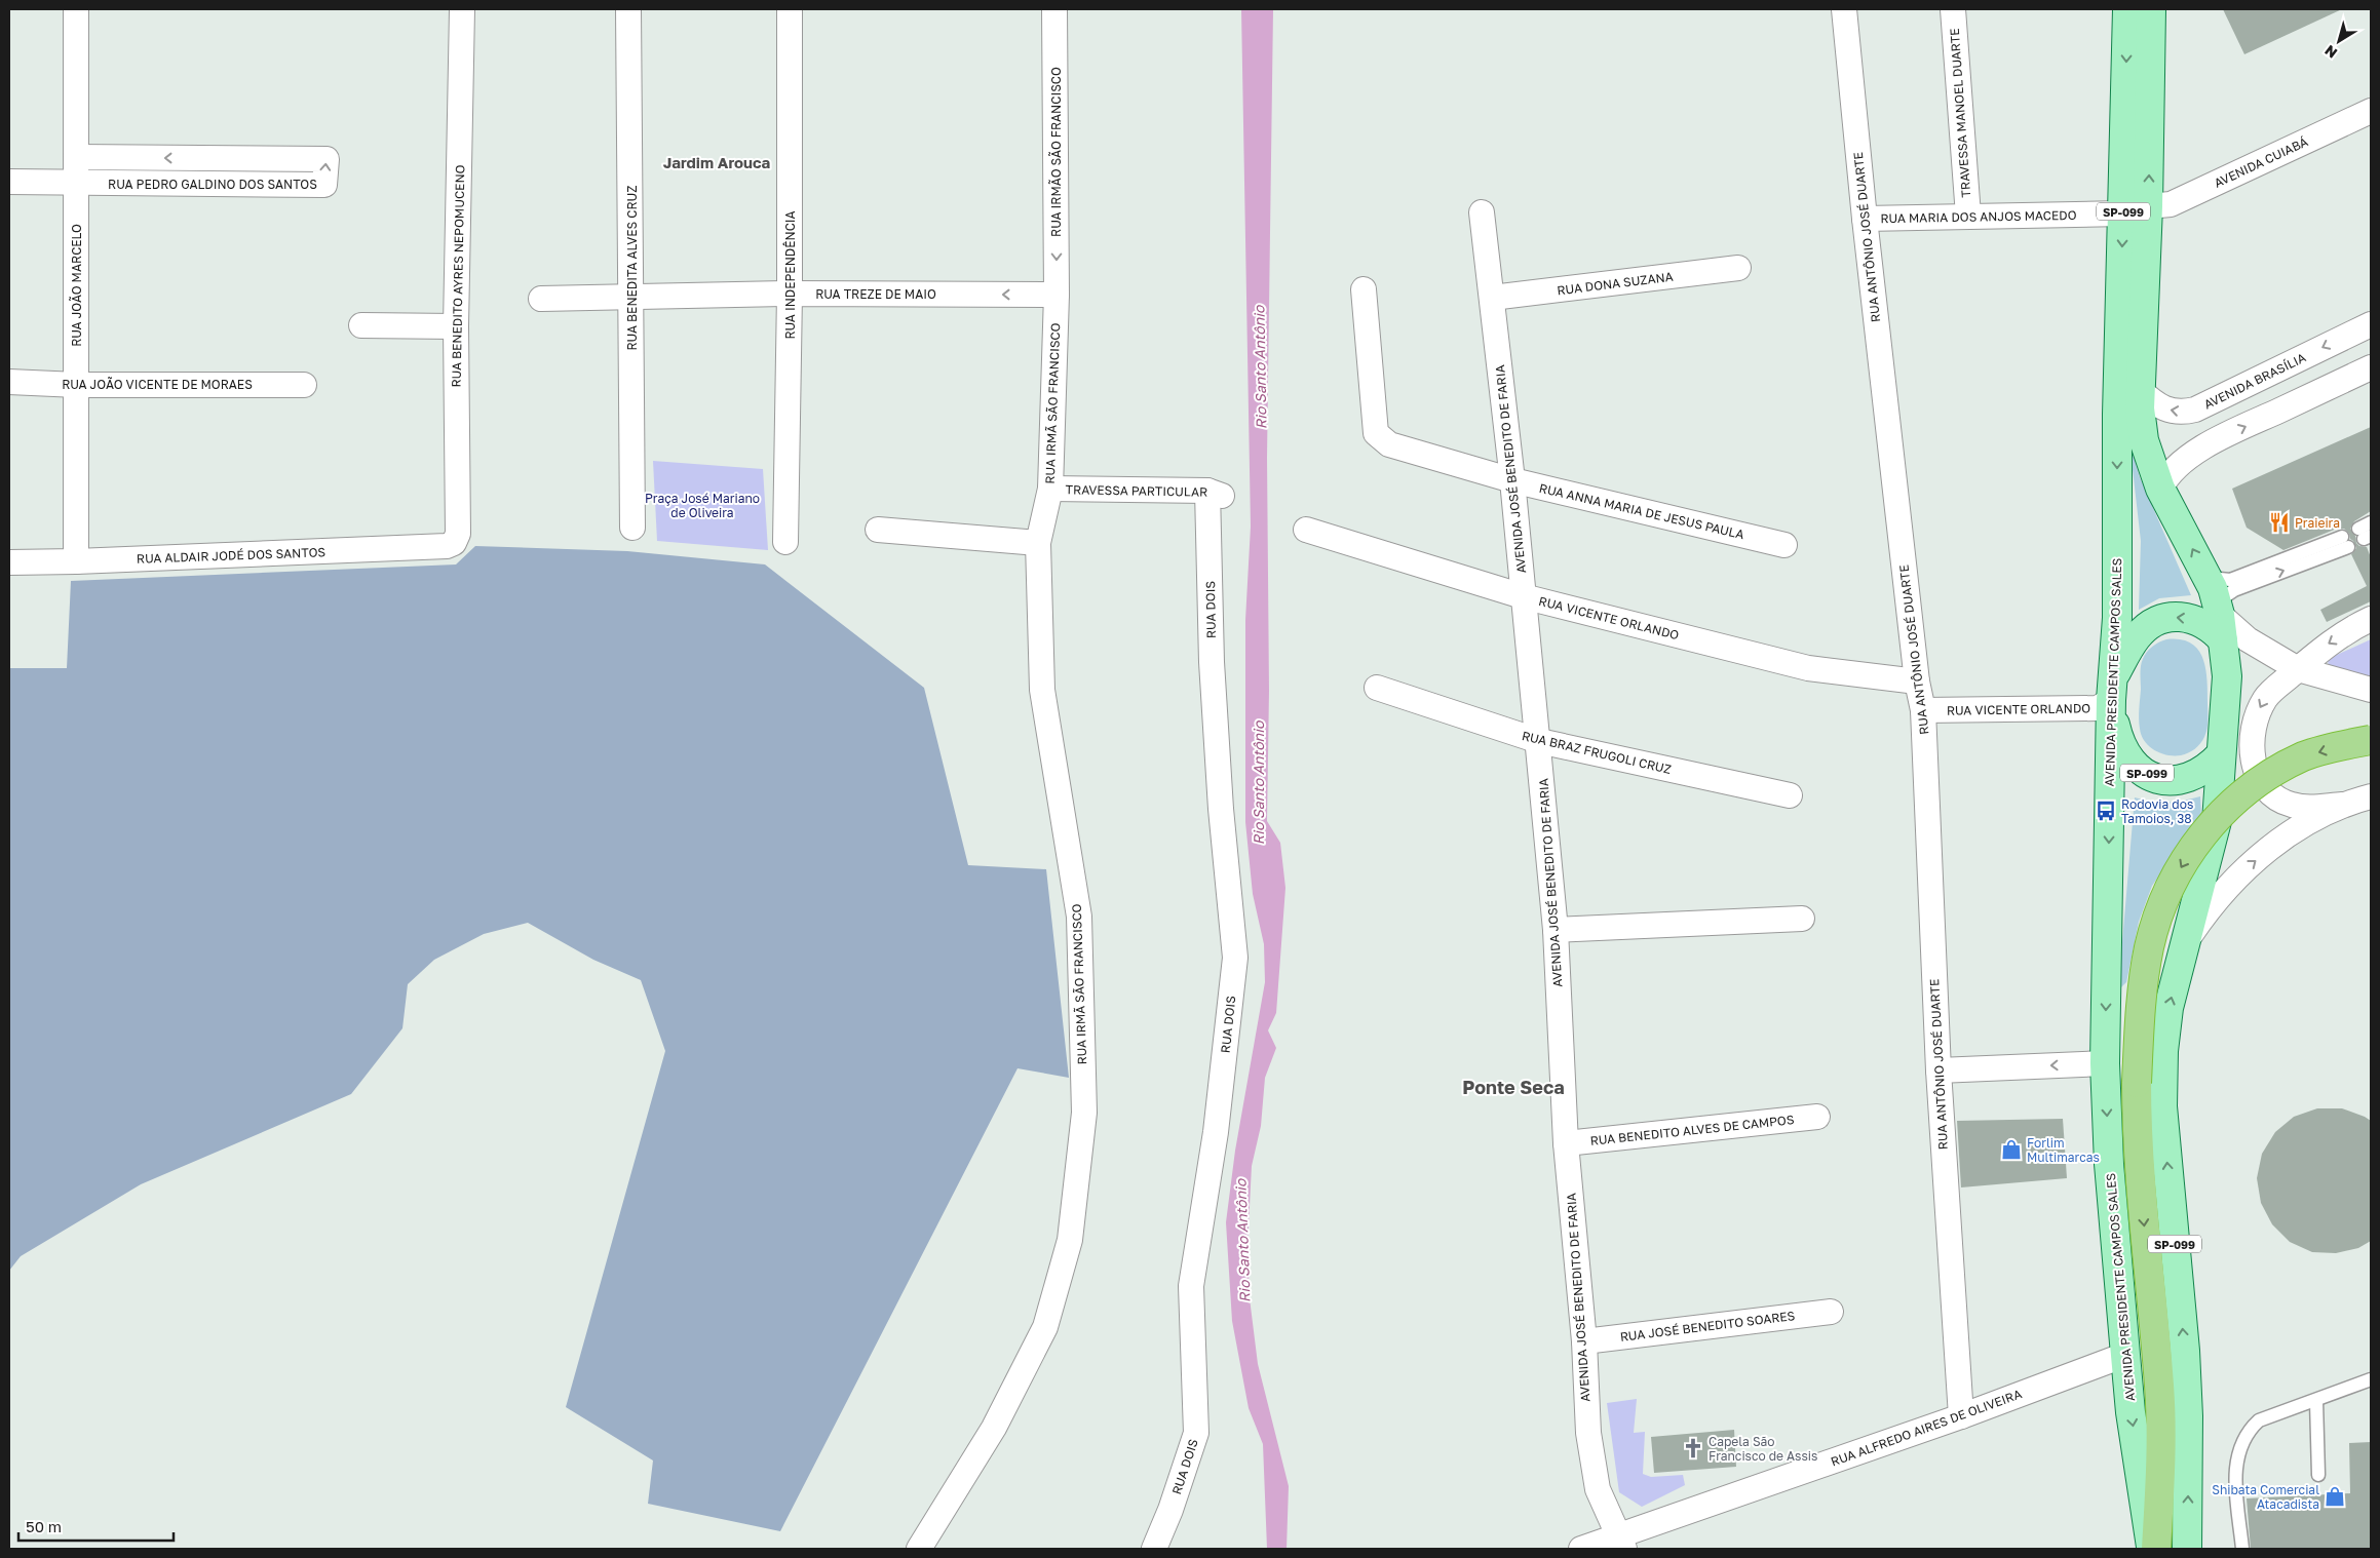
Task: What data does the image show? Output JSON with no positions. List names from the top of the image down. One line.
{"streets":{"main road":["SP-099","AVENIDA PRESIDENTE CAMPOS SALES"],"street":["TRAVESSA MANOEL DUARTE","RUA IRMÃO SÃO FRANCISCO","AVENIDA CUIABÁ","RUA PEDRO GALDINO DOS SANTOS","RUA MARIA DOS ANJOS MACEDO","RUA ANTÔNIO JOSÉ DUARTE","RUA BENEDITA ALVES CRUZ","RUA INDEPENDÊNCIA","RUA BENEDITO AYRES NEPOMUCENO","RUA DONA SUZANA","RUA JOÃO MARCELO","RUA TREZE DE MAIO","AVENIDA BRASÍLIA","RUA JOÃO VICENTE DE MORAES","RUA IRMÃ SÃO FRANCISCO","AVENIDA JOSÉ BENEDITO DE FARIA","TRAVESSA PARTICULAR","RUA ANNA MARIA DE JESUS PAULA","RUA ALDAIR JODÉ DOS SANTOS","RUA DOIS","RUA VICENTE ORLANDO","RUA BRAZ FRUGOLI CRUZ","RUA BENEDITO ALVES DE CAMPOS","RUA JOSÉ BENEDITO SOARES","RUA ALFREDO AIRES DE OLIVEIRA"]},"crossings":[["TRAVESSA MANOEL DUARTE","RUA MARIA DOS ANJOS MACEDO"],["RUA IRMÃO SÃO FRANCISCO","RUA TREZE DE MAIO"],["RUA IRMÃO SÃO FRANCISCO","RUA IRMÃ SÃO FRANCISCO"],["AVENIDA CUIABÁ","RUA MARIA DOS ANJOS MACEDO"],["AVENIDA CUIABÁ","AVENIDA PRESIDENTE CAMPOS SALES"],["RUA PEDRO GALDINO DOS SANTOS","RUA JOÃO MARCELO"],["SP-099","RUA VICENTE ORLANDO"],["SP-099","AVENIDA PRESIDENTE CAMPOS SALES"],["RUA MARIA DOS ANJOS MACEDO","RUA ANTÔNIO JOSÉ DUARTE"],["RUA MARIA DOS ANJOS MACEDO","AVENIDA PRESIDENTE CAMPOS SALES"],["RUA ANTÔNIO JOSÉ DUARTE","RUA VICENTE ORLANDO"],["RUA ANTÔNIO JOSÉ DUARTE","RUA ALFREDO AIRES DE OLIVEIRA"],["RUA BENEDITA ALVES CRUZ","RUA TREZE DE MAIO"],["RUA INDEPENDÊNCIA","RUA TREZE DE MAIO"],["RUA BENEDITO AYRES NEPOMUCENO","RUA ALDAIR JODÉ DOS SANTOS"],["RUA DONA SUZANA","AVENIDA JOSÉ BENEDITO DE FARIA"],["RUA JOÃO MARCELO","RUA JOÃO VICENTE DE MORAES"],["RUA JOÃO MARCELO","RUA ALDAIR JODÉ DOS SANTOS"],["RUA TREZE DE MAIO","RUA IRMÃ SÃO FRANCISCO"],["AVENIDA BRASÍLIA","AVENIDA PRESIDENTE CAMPOS SALES"],["RUA IRMÃ SÃO FRANCISCO","TRAVESSA PARTICULAR"],["AVENIDA JOSÉ BENEDITO DE FARIA","RUA ANNA MARIA DE JESUS PAULA"],["AVENIDA JOSÉ BENEDITO DE FARIA","RUA VICENTE ORLANDO"],["AVENIDA JOSÉ BENEDITO DE FARIA","RUA BRAZ FRUGOLI CRUZ"],["AVENIDA JOSÉ BENEDITO DE FARIA","RUA BENEDITO ALVES DE CAMPOS"],["AVENIDA JOSÉ BENEDITO DE FARIA","RUA JOSÉ BENEDITO SOARES"],["AVENIDA JOSÉ BENEDITO DE FARIA","RUA ALFREDO AIRES DE OLIVEIRA"],["TRAVESSA PARTICULAR","RUA DOIS"],["RUA VICENTE ORLANDO","AVENIDA PRESIDENTE CAMPOS SALES"],["AVENIDA PRESIDENTE CAMPOS SALES","RUA ALFREDO AIRES DE OLIVEIRA"]],"one_way":["RUA IRMÃO SÃO FRANCISCO","RUA TREZE DE MAIO"],"districts":["Jardim Arouca","Ponte Seca"],"water":["Rio Santo Antônio"],"parks":["Praça José Mariano de Oliveira"],"places":{"restaurant":["Praieira"],"bus stop":["Rodovia dos Tamoios, 38"],"shop":["Forlim Multimarcas","Shibata Comercial Atacadista"],"church":["Capela São Francisco de Assis"]},"scale_bar":"50 m","north":"bottom left"}
